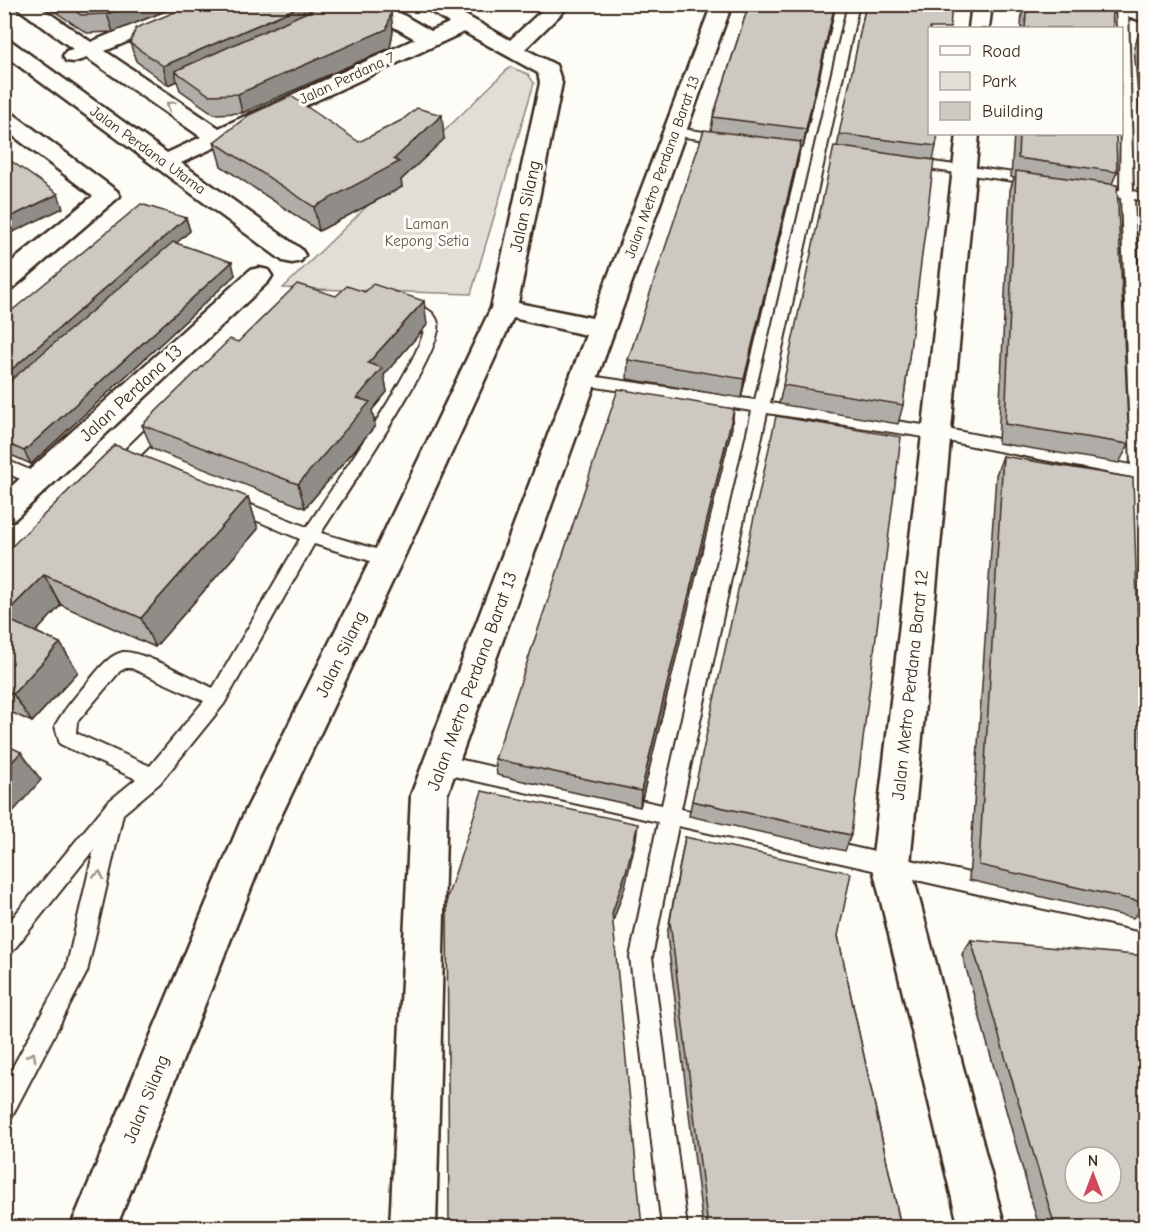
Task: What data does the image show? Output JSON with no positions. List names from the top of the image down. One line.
{"streets":{"street":["Jalan Perdana 7","Jalan Perdana Utama","Jalan Metro Perdana Barat 13","Jalan Silang","Jalan Perdana 13","Jalan Metro Perdana Barat 12"]},"crossings":[["Jalan Perdana 7","Jalan Perdana Utama"]],"parks":["Laman Kepong Setia"],"legend":["Road","Park","Building"],"north":"top"}
